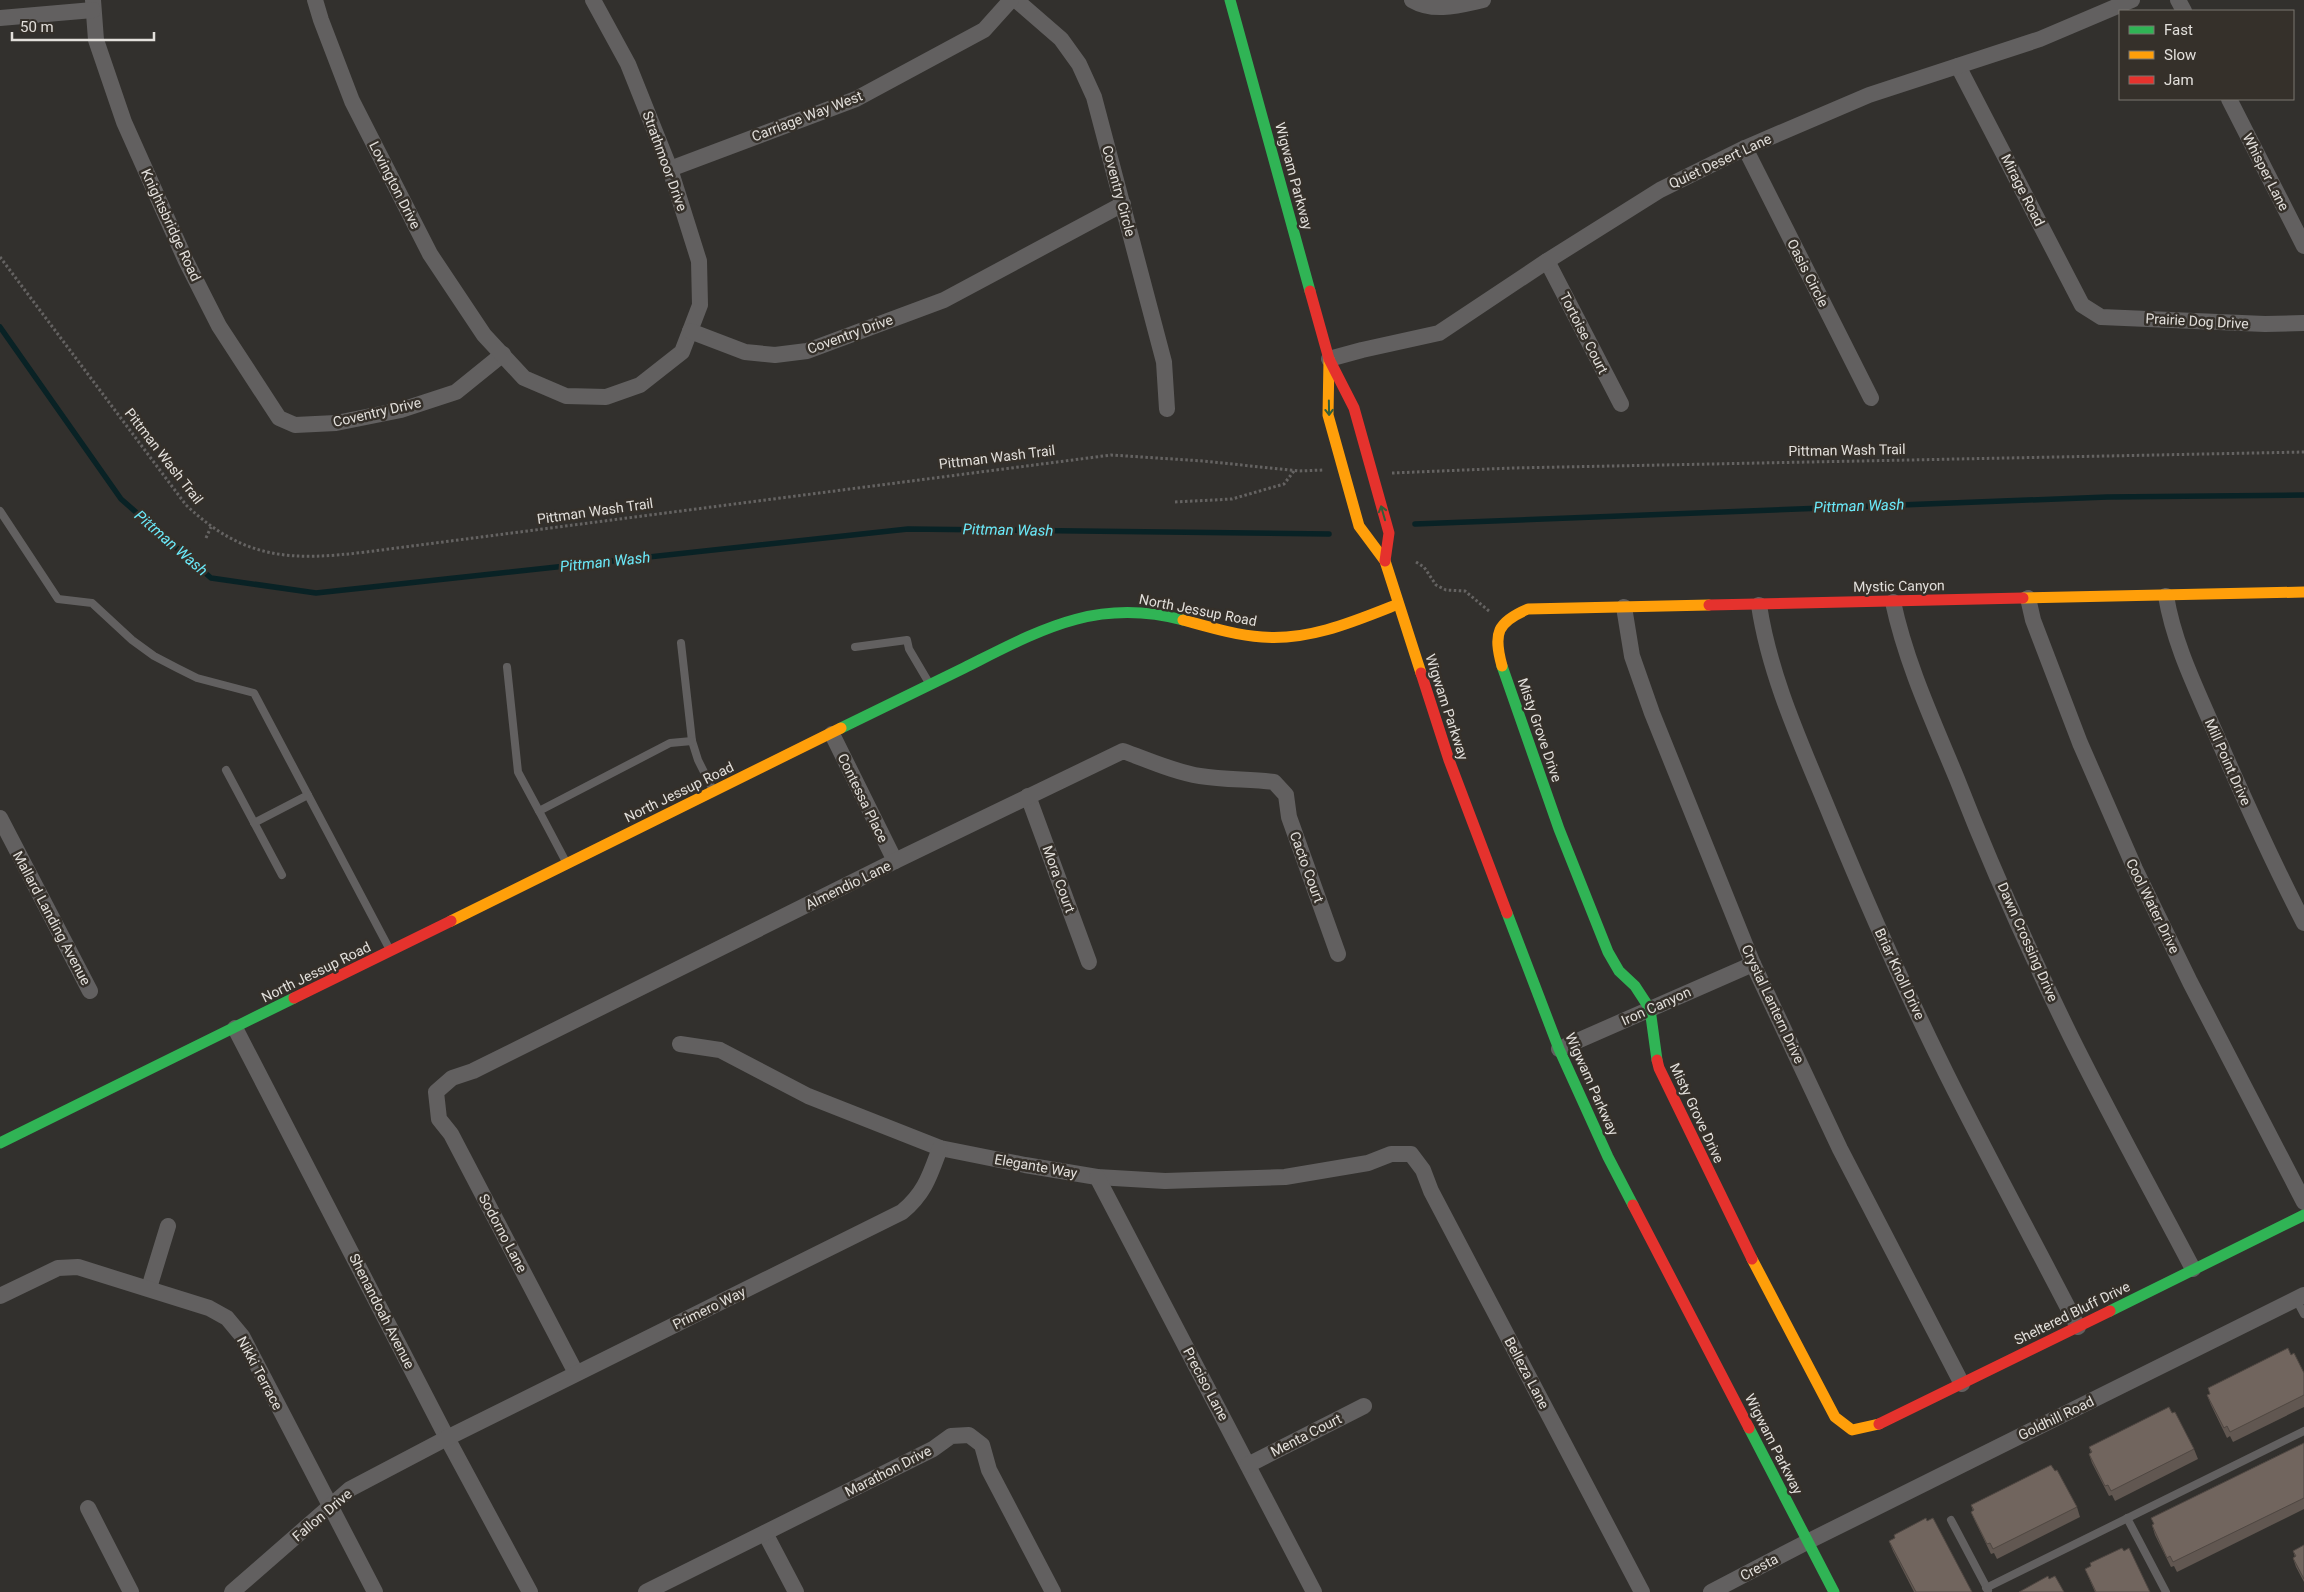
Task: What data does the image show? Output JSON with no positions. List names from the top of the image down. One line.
{"streets":{"street":["Carriage Way West","Strathmoor Drive","Quiet Desert Lane","Whisper Lane","Wigwam Parkway","Lovington Drive","Mirage Road","Coventry Circle","Knightsbridge Road","Oasis Circle","Prairie Dog Drive","Tortoise Court","Coventry Drive","Mystic Canyon","North Jessup Road","Misty Grove Drive","Mill Point Drive","Contessa Place","Cacto Court","Mora Court","Almendio Lane","Cool Water Drive","Mallard Landing Avenue","Dawn Crossing Drive","Briar Knoll Drive","Crystal Lantern Drive","Iron Canyon","Elegante Way","Sodorno Lane","Primero Way","Shenandoah Avenue","Sheltered Bluff Drive","Nikki Terrace","Belleza Lane","Preciso Lane","Goldhill Road","Menta Court","Marathon Drive","Fallon Drive","Cresta"],"path":["Pittman Wash Trail"]},"crossings":[["Carriage Way West","Strathmoor Drive"],["Strathmoor Drive","Coventry Drive"],["Quiet Desert Lane","Wigwam Parkway"],["Quiet Desert Lane","Mirage Road"],["Quiet Desert Lane","Oasis Circle"],["Quiet Desert Lane","Tortoise Court"],["Wigwam Parkway","North Jessup Road"],["Wigwam Parkway","Iron Canyon"],["Wigwam Parkway","Goldhill Road"],["Wigwam Parkway","Cresta"],["Lovington Drive","Coventry Drive"],["Mirage Road","Prairie Dog Drive"],["Coventry Circle","Coventry Drive"],["Knightsbridge Road","Coventry Drive"],["Mystic Canyon","Misty Grove Drive"],["Mystic Canyon","Mill Point Drive"],["Mystic Canyon","Cool Water Drive"],["Mystic Canyon","Dawn Crossing Drive"],["Mystic Canyon","Briar Knoll Drive"],["Mystic Canyon","Crystal Lantern Drive"],["North Jessup Road","Contessa Place"],["North Jessup Road","Shenandoah Avenue"],["Misty Grove Drive","Iron Canyon"],["Misty Grove Drive","Sheltered Bluff Drive"],["Contessa Place","Almendio Lane"],["Cacto Court","Almendio Lane"],["Mora Court","Almendio Lane"],["Almendio Lane","Sodorno Lane"],["Dawn Crossing Drive","Sheltered Bluff Drive"],["Briar Knoll Drive","Sheltered Bluff Drive"],["Crystal Lantern Drive","Iron Canyon"],["Crystal Lantern Drive","Sheltered Bluff Drive"],["Elegante Way","Primero Way"],["Elegante Way","Belleza Lane"],["Elegante Way","Preciso Lane"],["Sodorno Lane","Primero Way"],["Primero Way","Shenandoah Avenue"],["Primero Way","Fallon Drive"],["Shenandoah Avenue","Fallon Drive"],["Nikki Terrace","Fallon Drive"],["Preciso Lane","Menta Court"],["Goldhill Road","Cresta"]],"water":["Pittman Wash"],"legend":["Fast","Slow","Jam"],"scale_bar":"50 m"}
